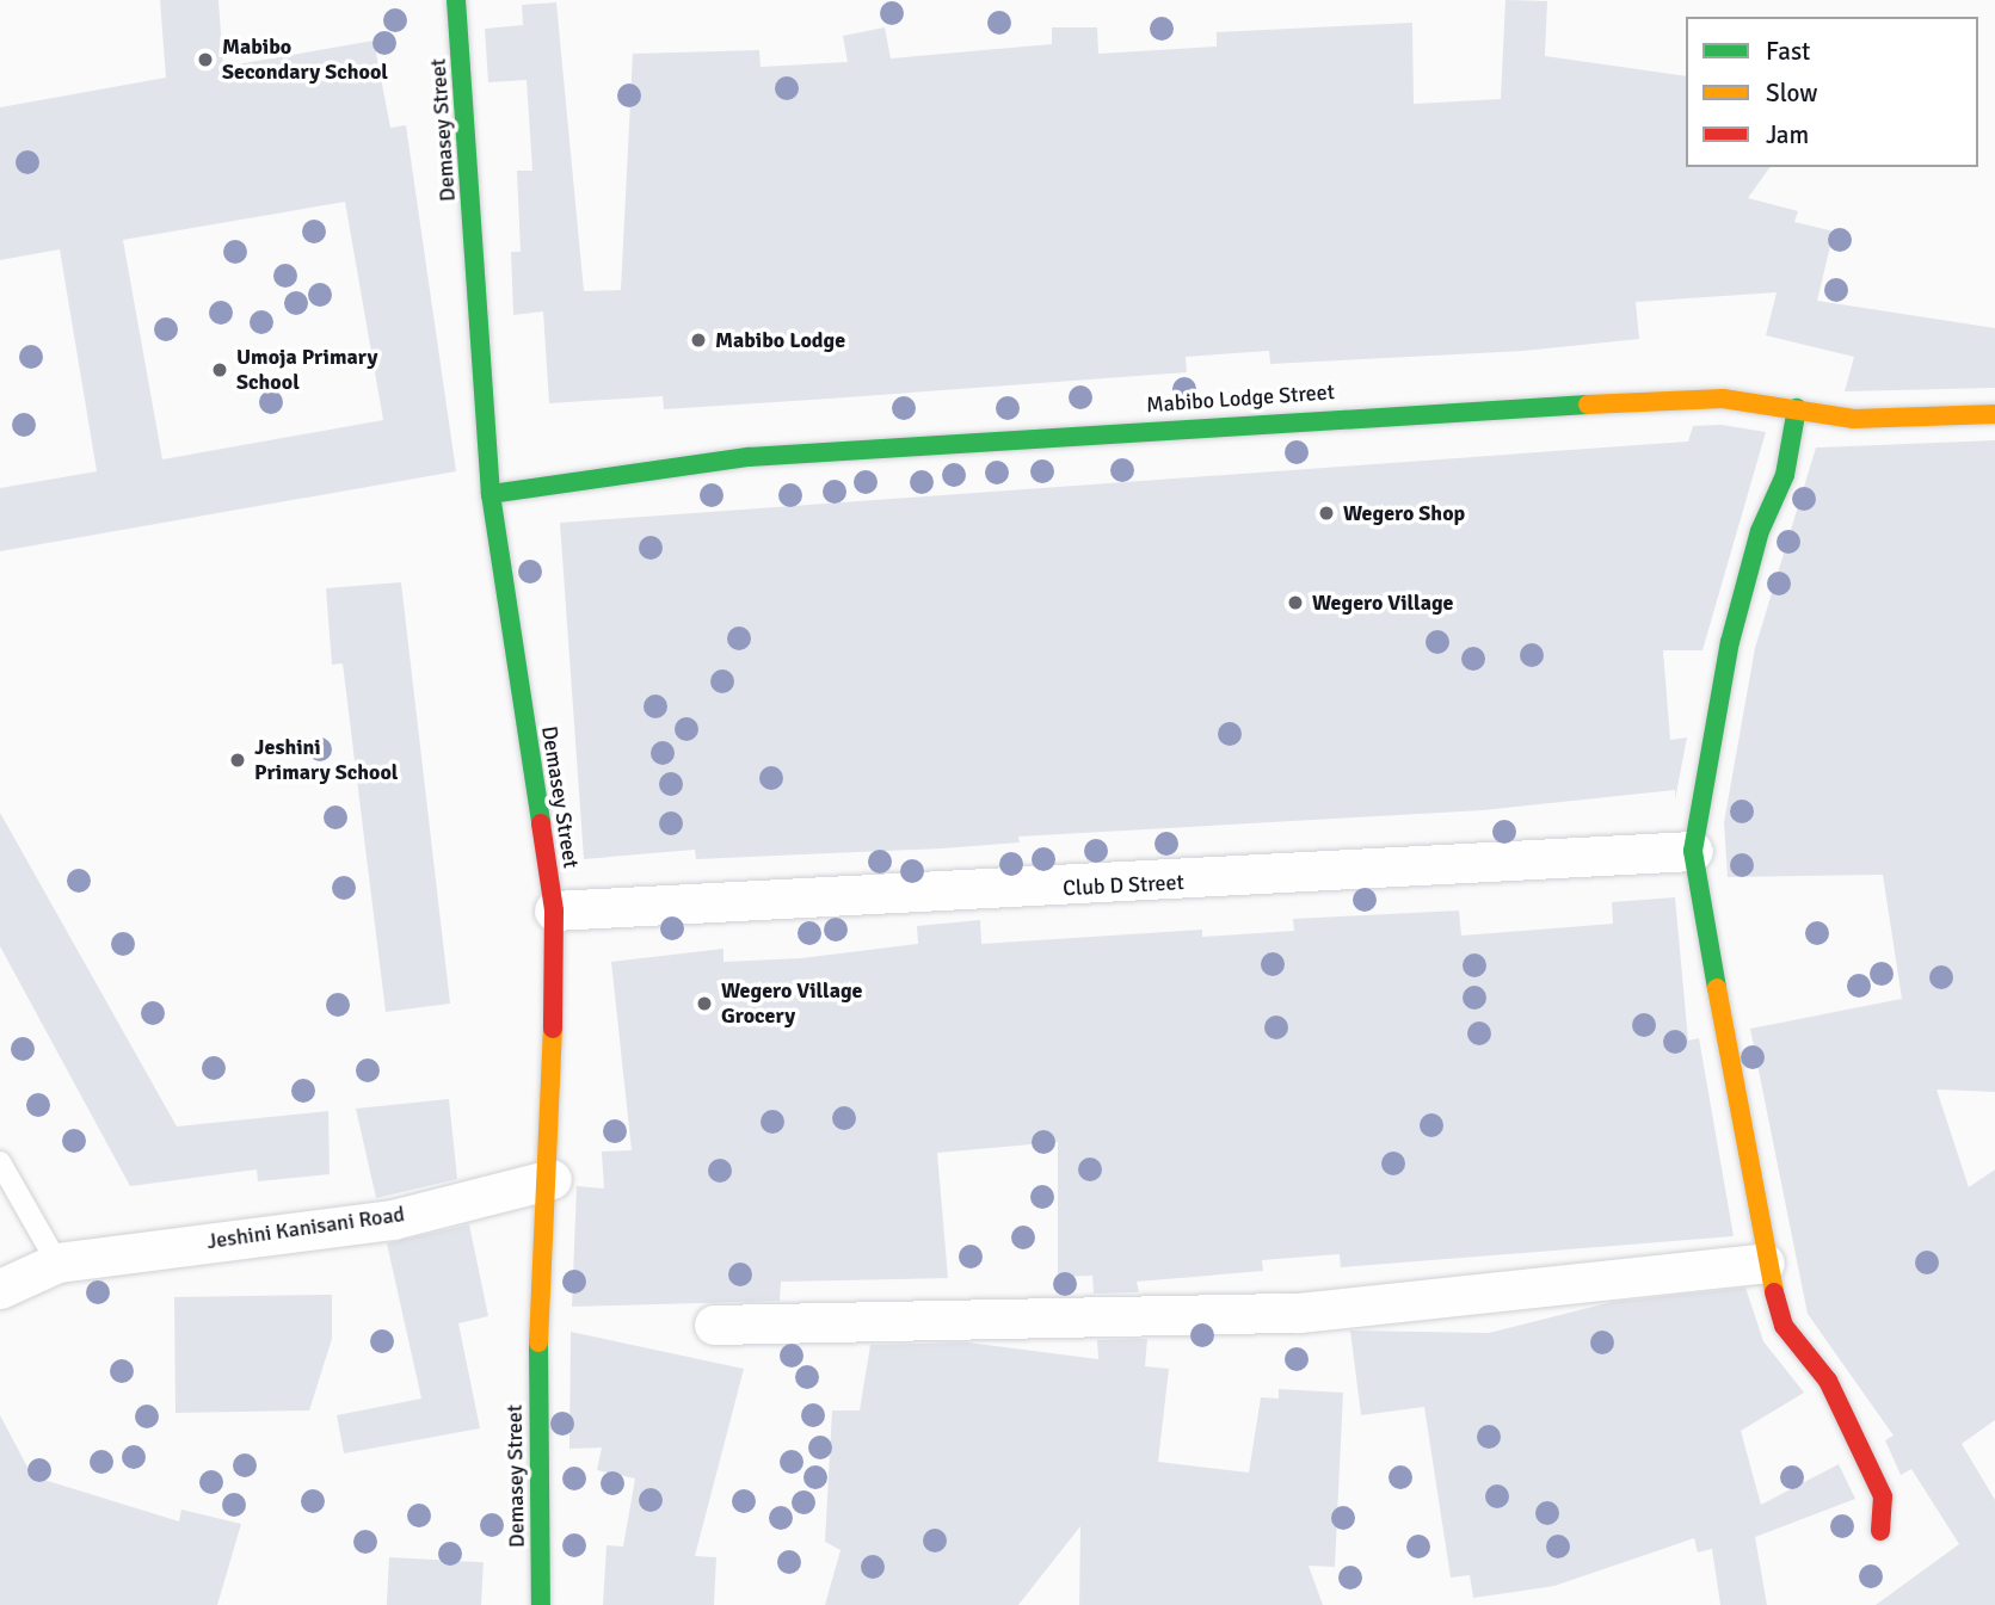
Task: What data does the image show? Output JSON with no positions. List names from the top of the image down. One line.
{"streets":{"street":["Demasey Street","Mabibo Lodge Street","Club D Street","Jeshini Kanisani Road"]},"crossings":[["Demasey Street","Mabibo Lodge Street"],["Demasey Street","Club D Street"],["Demasey Street","Jeshini Kanisani Road"]],"places":["Mabibo Secondary School","Mabibo Lodge","Umoja Primary School","Wegero Shop","Wegero Village","Jeshini Primary School","Wegero Village Grocery"],"legend":["Fast","Slow","Jam"]}
